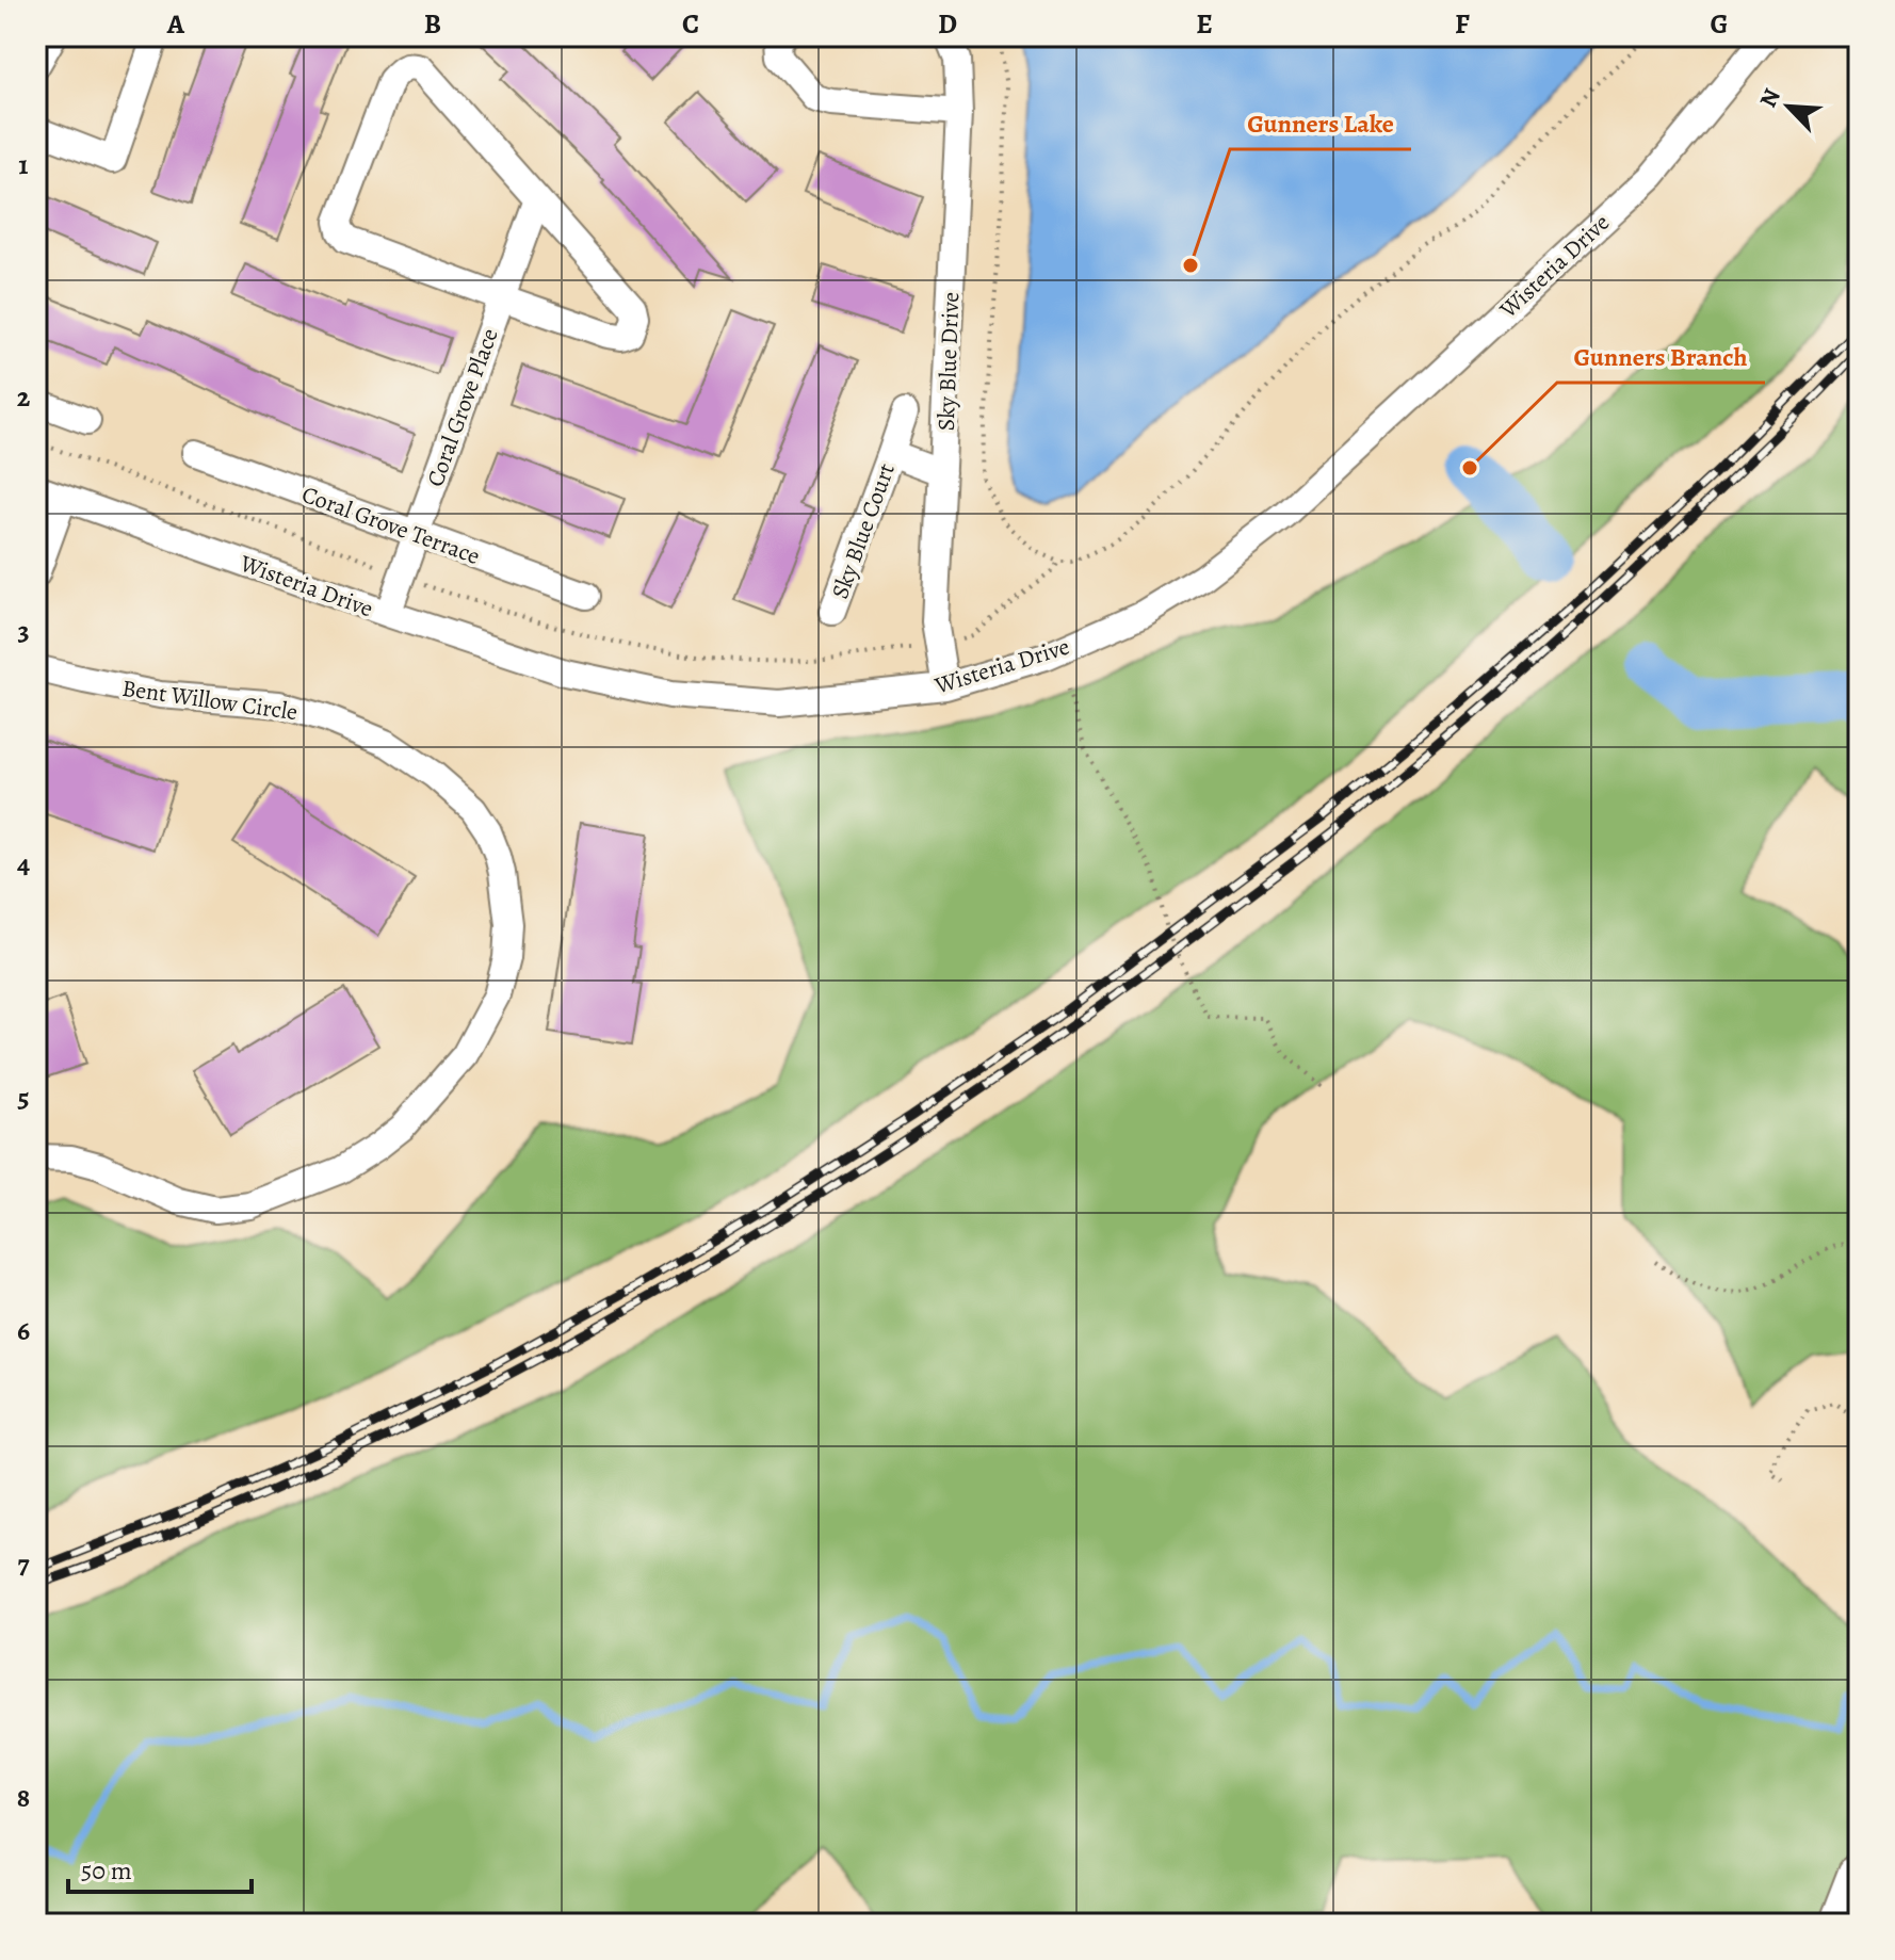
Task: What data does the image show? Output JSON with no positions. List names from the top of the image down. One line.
{"streets":{"street":["Wisteria Drive","Sky Blue Drive","Coral Grove Place","Coral Grove Terrace","Sky Blue Court","Bent Willow Circle"]},"crossings":[["Wisteria Drive","Sky Blue Drive"],["Wisteria Drive","Coral Grove Place"],["Sky Blue Drive","Sky Blue Court"],["Coral Grove Place","Coral Grove Terrace"]],"places":["Gunners Lake","Gunners Branch"],"scale_bar":"50 m","north":"top left","grid":{"columns":["A","B","C","D","E","F","G"],"rows":["1","2","3","4","5","6","7","8"]}}
